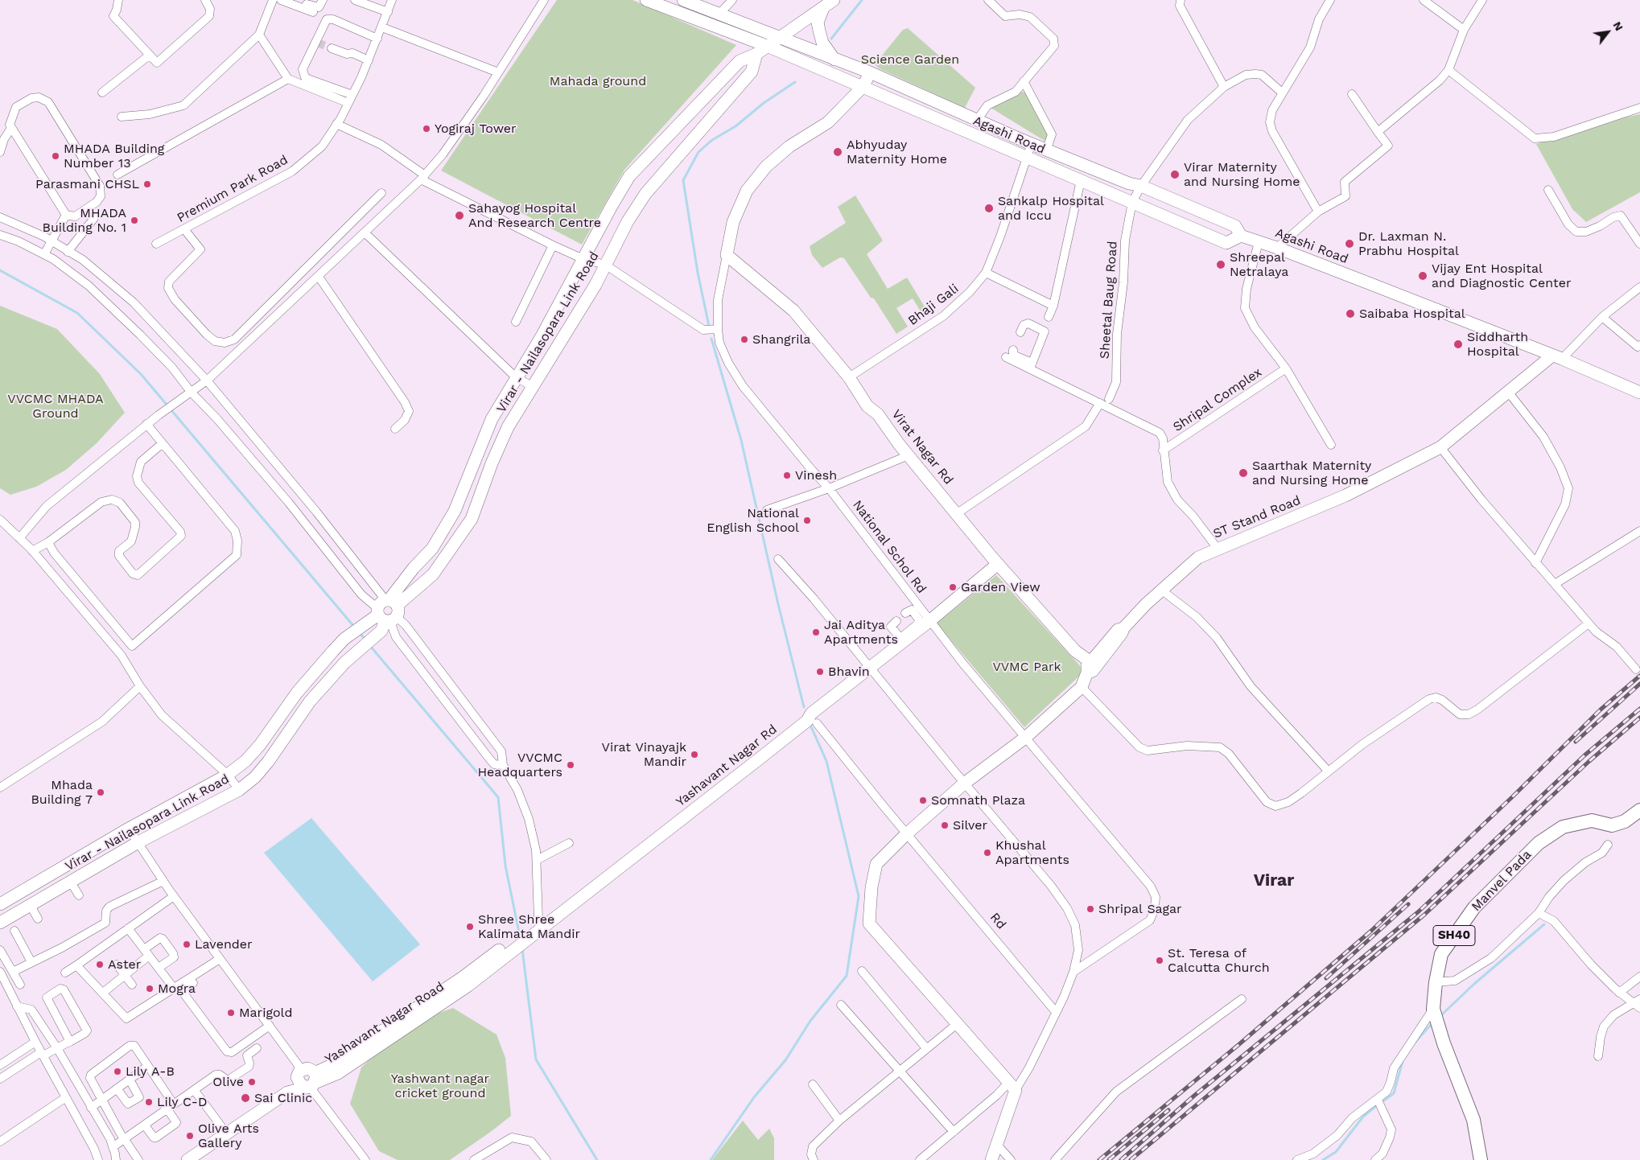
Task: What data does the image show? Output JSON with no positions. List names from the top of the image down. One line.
{"streets":{"main road":["Manvel Pada","SH40"],"street":["Agashi Road","Premium Park Road","Sheetal Baug Road","Bhaji Gali","Virar - Nailasopara Link Road","Shripal Complex","Virat Nagar Rd","ST Stand Road","National Schol Rd","Yashavant Nagar Rd","Rd","Yashavant Nagar Road"]},"crossings":[["Agashi Road","Sheetal Baug Road"],["Agashi Road","Bhaji Gali"],["Agashi Road","ST Stand Road"],["Bhaji Gali","Virat Nagar Rd"],["Virat Nagar Rd","ST Stand Road"],["Virat Nagar Rd","National Schol Rd"],["Virat Nagar Rd","Yashavant Nagar Rd"],["National Schol Rd","Yashavant Nagar Rd"],["Yashavant Nagar Rd","Rd"],["Yashavant Nagar Rd","Yashavant Nagar Road"]],"districts":["Virar"],"parks":["Science Garden","Mahada ground","VVCMC MHADA Ground","VVMC Park","Yashwant nagar cricket ground"],"places":["Yogiraj Tower","Abhyuday Maternity Home","MHADA Building Number 13","Virar Maternity and Nursing Home","Parasmani CHSL","Sankalp Hospital and Iccu","Sahayog Hospital And Research Centre","MHADA Building No. 1","Dr. Laxman N. Prabhu Hospital","Shreepal Netralaya","Vijay Ent Hospital and Diagnostic Center","Saibaba Hospital","Shangrila","Siddharth Hospital","Saarthak Maternity and Nursing Home","Vinesh","National English School","Garden View","Jai Aditya Apartments","Bhavin","Virat Vinayajk Mandir","VVCMC Headquarters","Mhada Building 7","Somnath Plaza","Silver","Khushal Apartments","Shripal Sagar","Shree Shree Kalimata Mandir","Lavender","St. Teresa of Calcutta Church","Aster","Mogra","Marigold","Lily A-B","Olive","Sai Clinic","Lily C-D","Olive Arts Gallery"],"north":"top right"}
